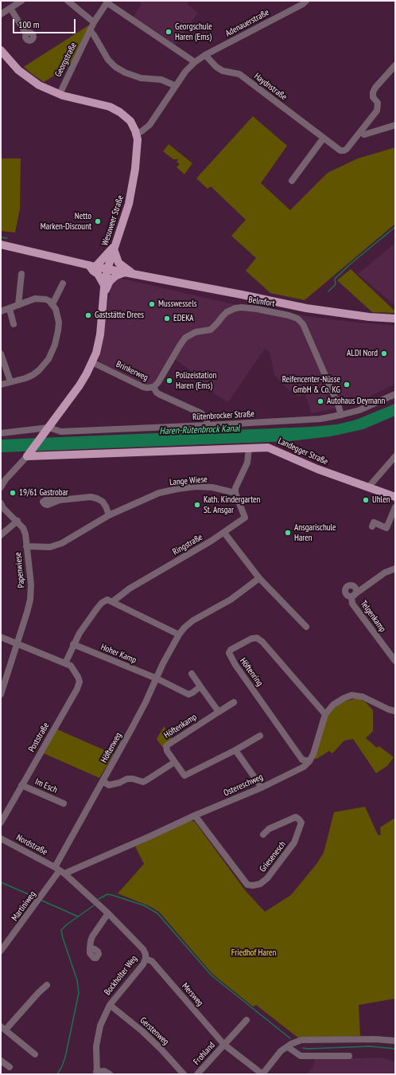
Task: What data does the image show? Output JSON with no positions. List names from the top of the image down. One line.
{"streets":{"main road":["Wesuweer Straße","Landegger Straße"],"street":["Adenauerstraße","Georgstraße","Haydnstraße","Belmfort","Brinkerweg","Rütenbrocker Straße","Lange Wiese","Ringstraße","Papenwiese","Telgenkamp","Hoher Kamp","Höftenring","Höftenkamp","Poststraße","Höftenweg","Ostereschweg","Im Esch","Nordstraße","Griesenesch","Martiniweg","Bockholter Weg","Mersweg","Gerstenweg","Frohland"]},"crossings":[["Adenauerstraße","Haydnstraße"],["Adenauerstraße","Wesuweer Straße"],["Georgstraße","Wesuweer Straße"],["Wesuweer Straße","Brinkerweg"],["Wesuweer Straße","Rütenbrocker Straße"],["Wesuweer Straße","Landegger Straße"],["Belmfort","Brinkerweg"],["Belmfort","Rütenbrocker Straße"],["Brinkerweg","Rütenbrocker Straße"],["Lange Wiese","Ringstraße"],["Lange Wiese","Papenwiese"],["Ringstraße","Hoher Kamp"],["Ringstraße","Poststraße"],["Hoher Kamp","Höftenweg"],["Höftenring","Ostereschweg"],["Poststraße","Im Esch"],["Höftenweg","Ostereschweg"],["Höftenweg","Nordstraße"],["Höftenweg","Martiniweg"],["Höftenweg","Bockholter Weg"],["Ostereschweg","Nordstraße"],["Ostereschweg","Griesenesch"],["Ostereschweg","Martiniweg"],["Ostereschweg","Bockholter Weg"],["Nordstraße","Martiniweg"],["Nordstraße","Bockholter Weg"],["Martiniweg","Bockholter Weg"],["Bockholter Weg","Mersweg"],["Bockholter Weg","Gerstenweg"],["Mersweg","Frohland"]],"water":["Haren-Rütenbrock Kanal"],"parks":["Friedhof Haren"],"places":["Georgschule Haren (Ems)","Netto Marken-Discount","Musswessels","Gaststätte Drees","EDEKA","ALDI Nord","Polizeistation Haren (Ems)","Reifencenter-Nüsse GmbH & Co. KG","Autohaus Deymann","19/61 Gastrobar","Uhlen","Kath. Kindergarten St. Ansgar","Ansgarischule Haren"],"scale_bar":"100 m"}
